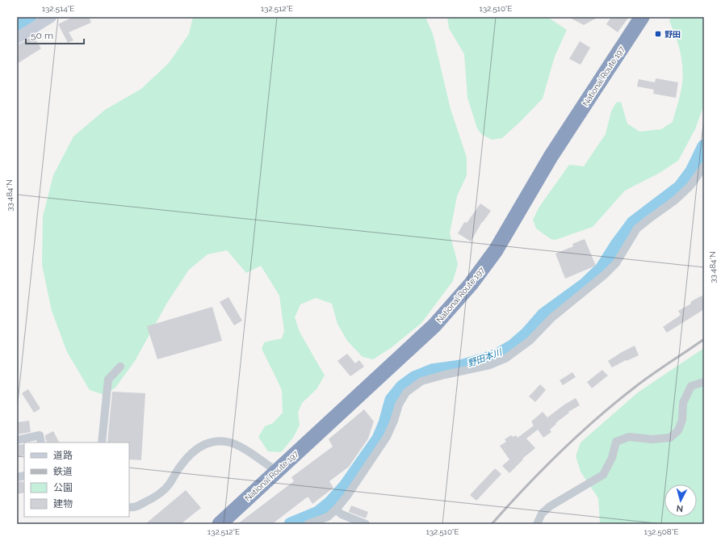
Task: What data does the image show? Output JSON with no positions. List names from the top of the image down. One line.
{"streets":{"highway":["National Route 197"]},"water":["野田本川"],"places":{"transit":["野田"]},"legend":["道路","鉄道","公園","建物"],"scale_bar":"50 m","north":"bottom","coordinates":["132.514°E","132.512°E","132.510°E","33.484°N","132.508°E"]}
